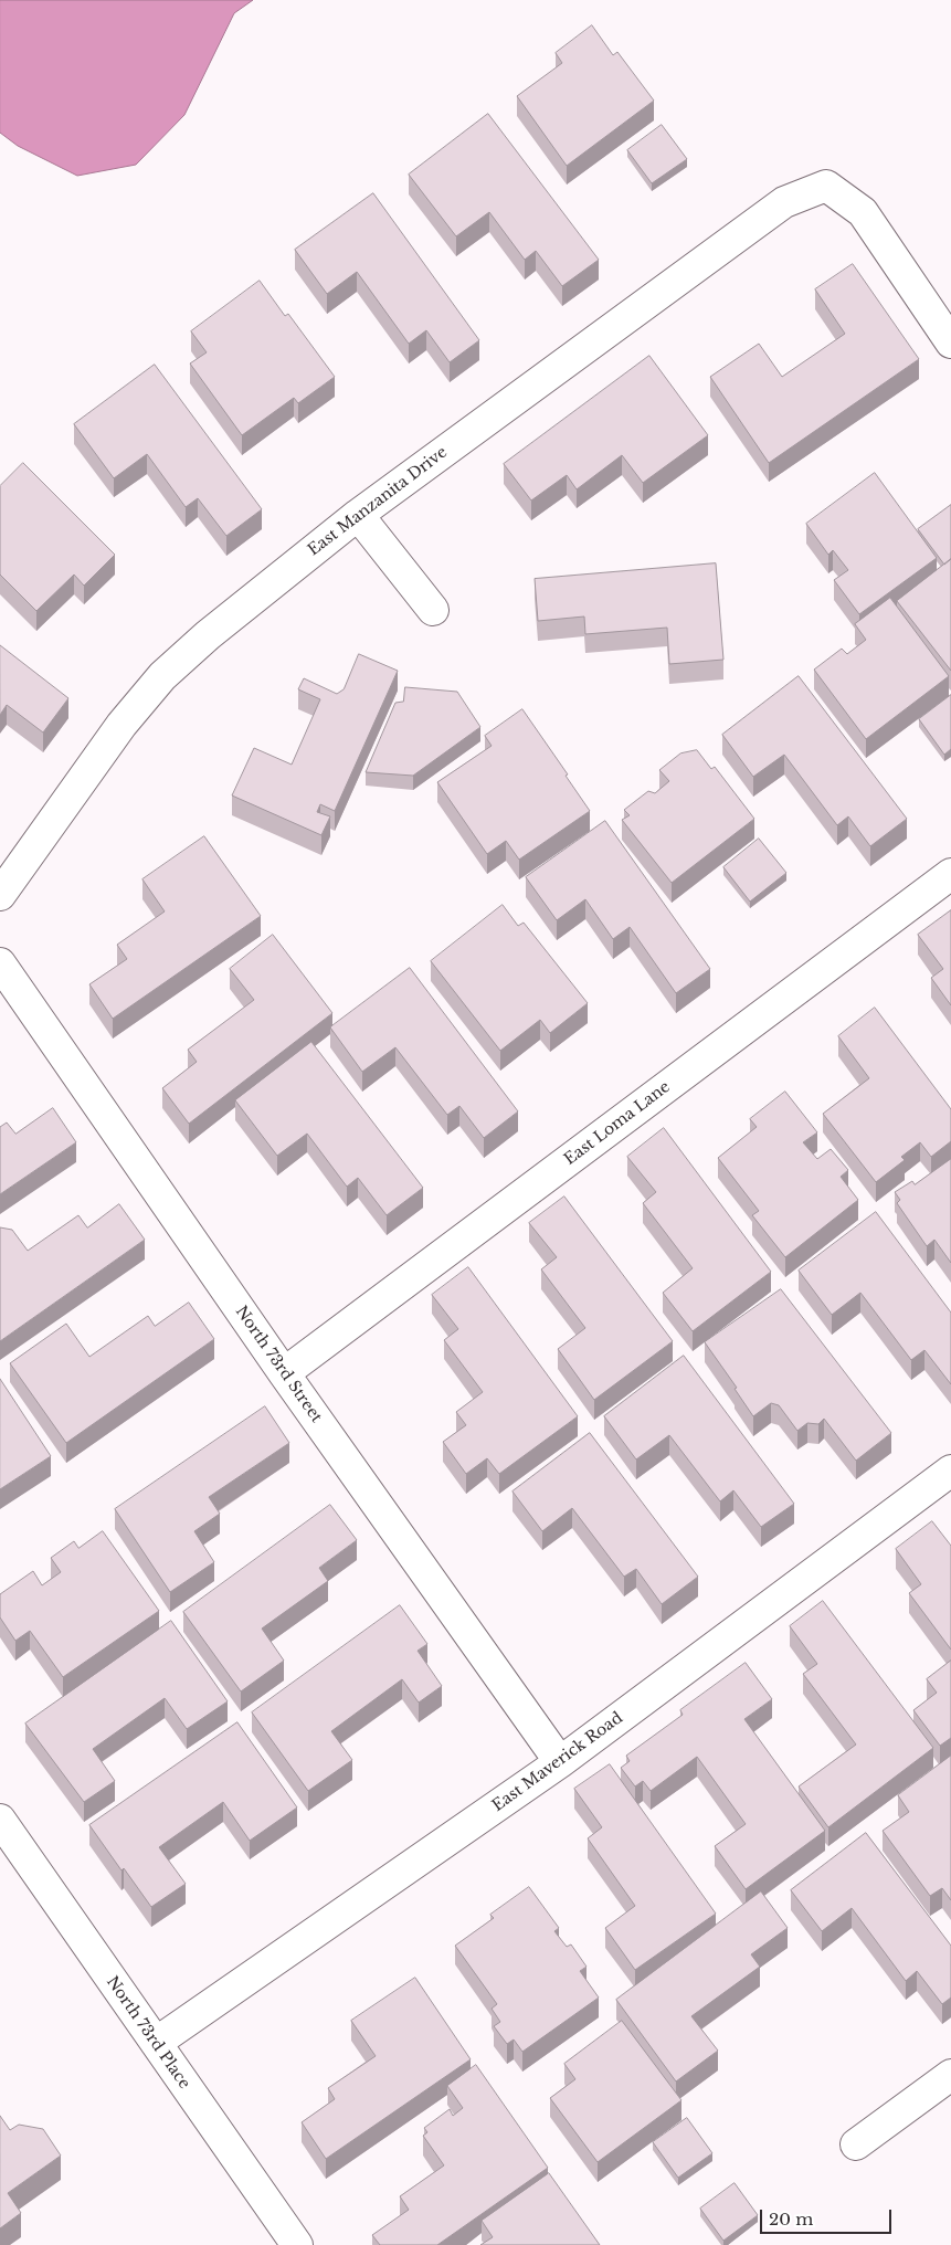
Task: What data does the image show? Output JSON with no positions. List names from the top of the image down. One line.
{"streets":{"street":["East Manzanita Drive","East Loma Lane","North 73rd Street","East Maverick Road","North 73rd Place"]},"crossings":[["East Loma Lane","North 73rd Street"],["North 73rd Street","East Maverick Road"],["East Maverick Road","North 73rd Place"]],"scale_bar":"20 m"}
